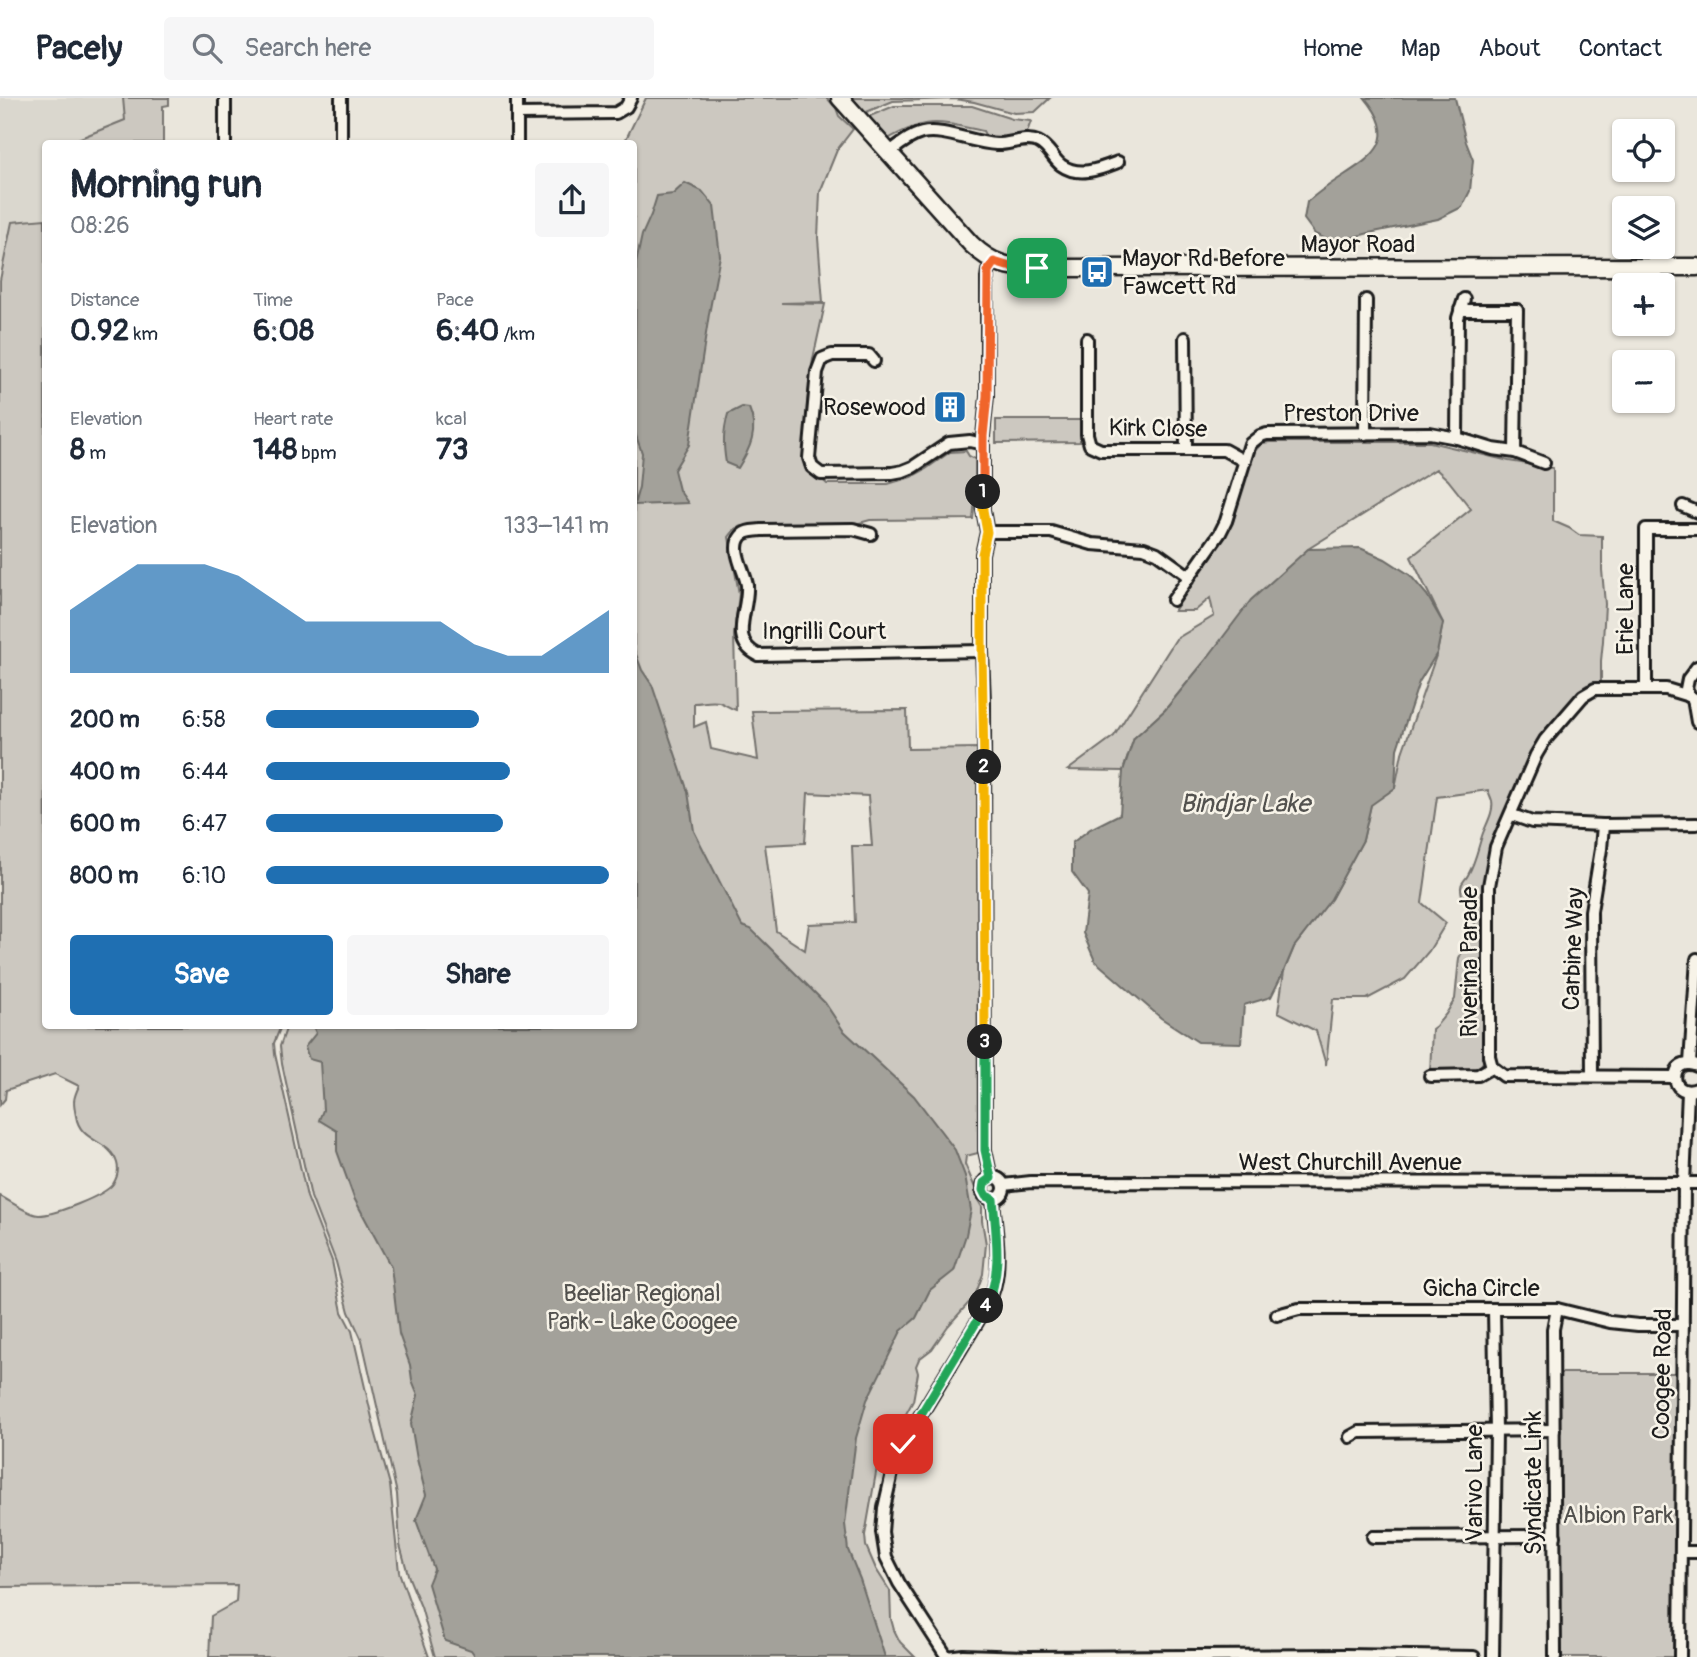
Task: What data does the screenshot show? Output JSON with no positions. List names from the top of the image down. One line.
{"streets":{"main road":["Mayor Road"],"street":["Preston Drive","Kirk Close","Erie Lane","Ingrilli Court","Carbine Way","Riverina Parade","West Churchill Avenue","Gicha Circle","Coogee Road","Varivo Lane","Syndicate Link"]},"crossings":[["Preston Drive","Kirk Close"],["Erie Lane","Riverina Parade"],["Carbine Way","Riverina Parade"],["West Churchill Avenue","Coogee Road"],["Gicha Circle","Coogee Road"],["Gicha Circle","Varivo Lane"],["Gicha Circle","Syndicate Link"]],"water":["Bindjar Lake"],"parks":["Beeliar Regional Park - Lake Coogee","Albion Park"],"places":{"bus stop":["Mayor Rd Before Fawcett Rd"],"building":["Rosewood"]},"page":{"header":"Pacely","search":"Search here","nav":["Home","Map","About","Contact"],"map_buttons":["+","−"],"heading":["Morning run","08:26"],"stats":[["Distance","0.92 km"],["Time","6:08"],["Pace","6:40 /km"],["Elevation","8 m"],["Heart rate","148 bpm"],["kcal","73"]],"pins":["1","2","3","4"],"chart":["Elevation","133–141 m"],"list":[{"name":"200 m","note":"6:58"},{"name":"400 m","note":"6:44"},{"name":"600 m","note":"6:47"},{"name":"800 m","note":"6:10"}],"buttons":["Save","Share"]}}
